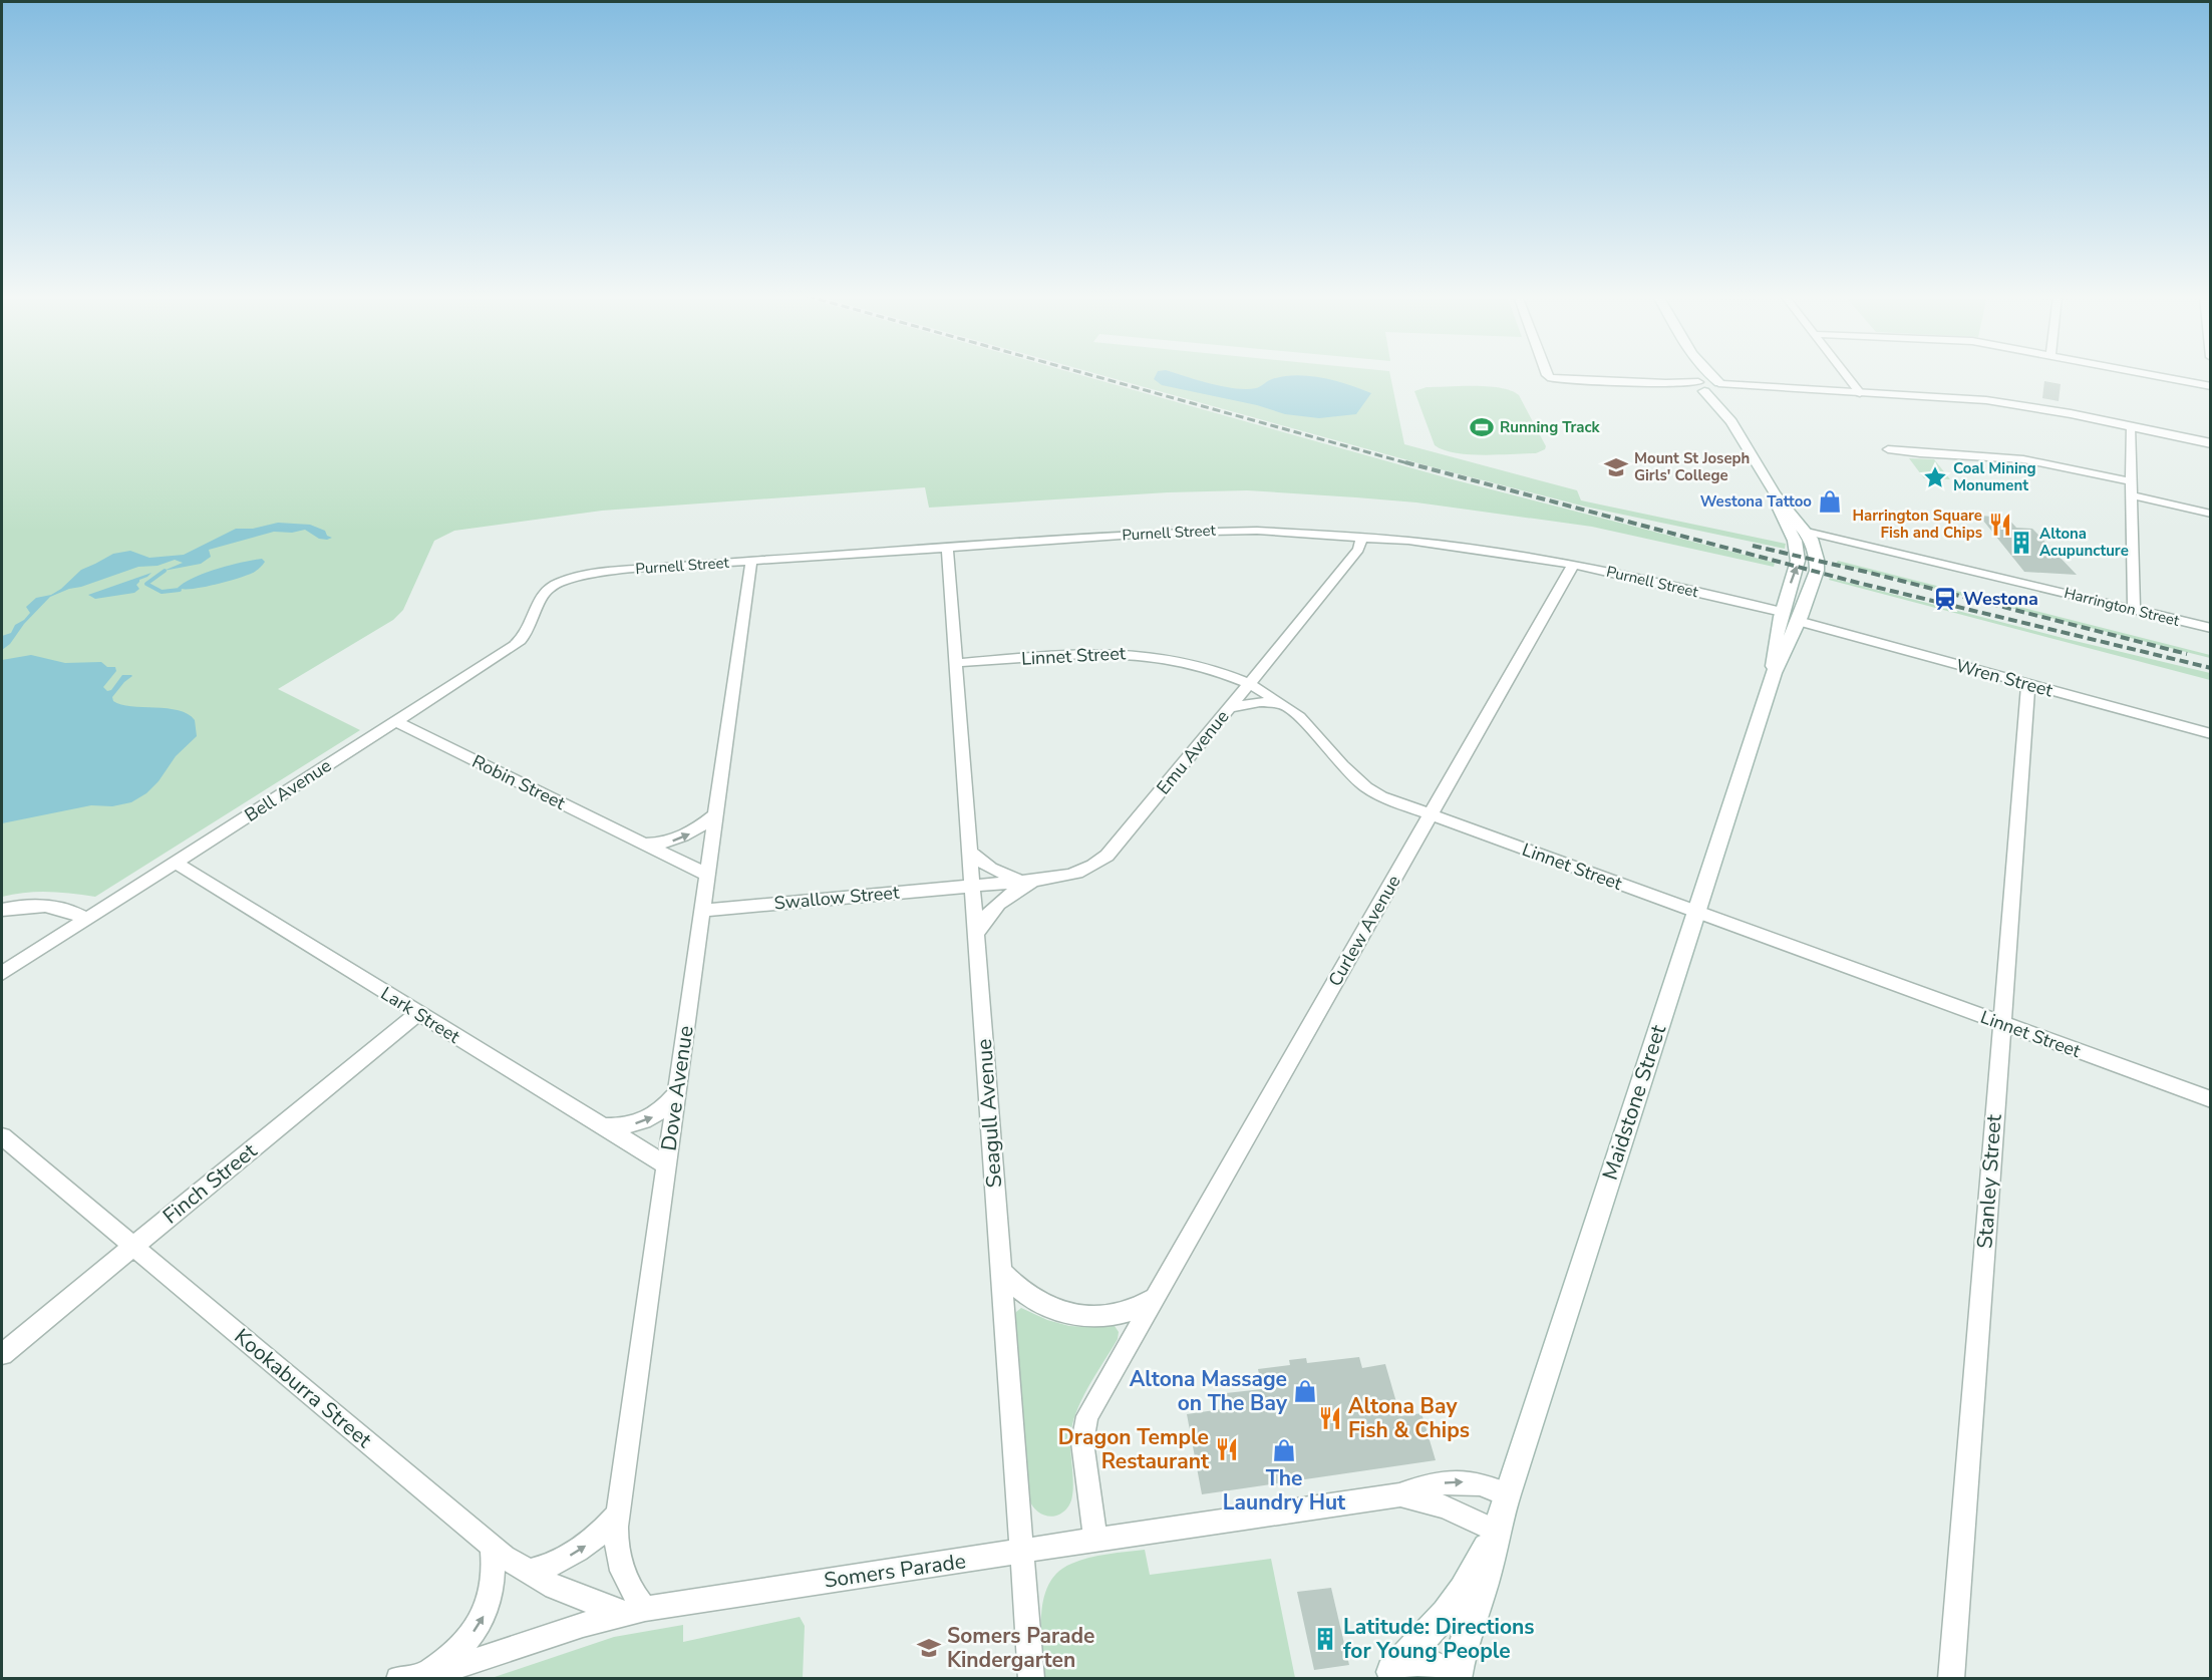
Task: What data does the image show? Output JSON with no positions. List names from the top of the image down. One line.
{"streets":{"main road":["Maidstone Street"],"street":["Purnell Street","Harrington Street","Linnet Street","Wren Street","Emu Avenue","Robin Street","Bell Avenue","Swallow Street","Curlew Avenue","Lark Street","Dove Avenue","Seagull Avenue","Stanley Street","Finch Street","Kookaburra Street","Somers Parade"]},"crossings":[["Purnell Street","Emu Avenue"],["Purnell Street","Bell Avenue"],["Purnell Street","Curlew Avenue"],["Purnell Street","Dove Avenue"],["Purnell Street","Maidstone Street"],["Purnell Street","Seagull Avenue"],["Harrington Street","Maidstone Street"],["Linnet Street","Emu Avenue"],["Linnet Street","Curlew Avenue"],["Linnet Street","Maidstone Street"],["Linnet Street","Seagull Avenue"],["Linnet Street","Stanley Street"],["Wren Street","Maidstone Street"],["Wren Street","Stanley Street"],["Emu Avenue","Swallow Street"],["Emu Avenue","Seagull Avenue"],["Robin Street","Bell Avenue"],["Robin Street","Dove Avenue"],["Bell Avenue","Lark Street"],["Swallow Street","Dove Avenue"],["Swallow Street","Seagull Avenue"],["Curlew Avenue","Somers Parade"],["Lark Street","Dove Avenue"],["Lark Street","Finch Street"],["Dove Avenue","Kookaburra Street"],["Dove Avenue","Somers Parade"],["Maidstone Street","Somers Parade"],["Seagull Avenue","Somers Parade"],["Finch Street","Kookaburra Street"],["Kookaburra Street","Somers Parade"]],"places":{"sports":["Running Track"],"school or university":["Mount St Joseph Girls' College","Somers Parade Kindergarten"],"place":["Coal Mining Monument"],"shop":["Westona Tattoo","Altona Massage on The Bay","The Laundry Hut"],"restaurant":["Harrington Square Fish and Chips","Altona Bay Fish & Chips","Dragon Temple Restaurant"],"building":["Altona Acupuncture","Latitude: Directions for Young People"],"station":["Westona"]}}
